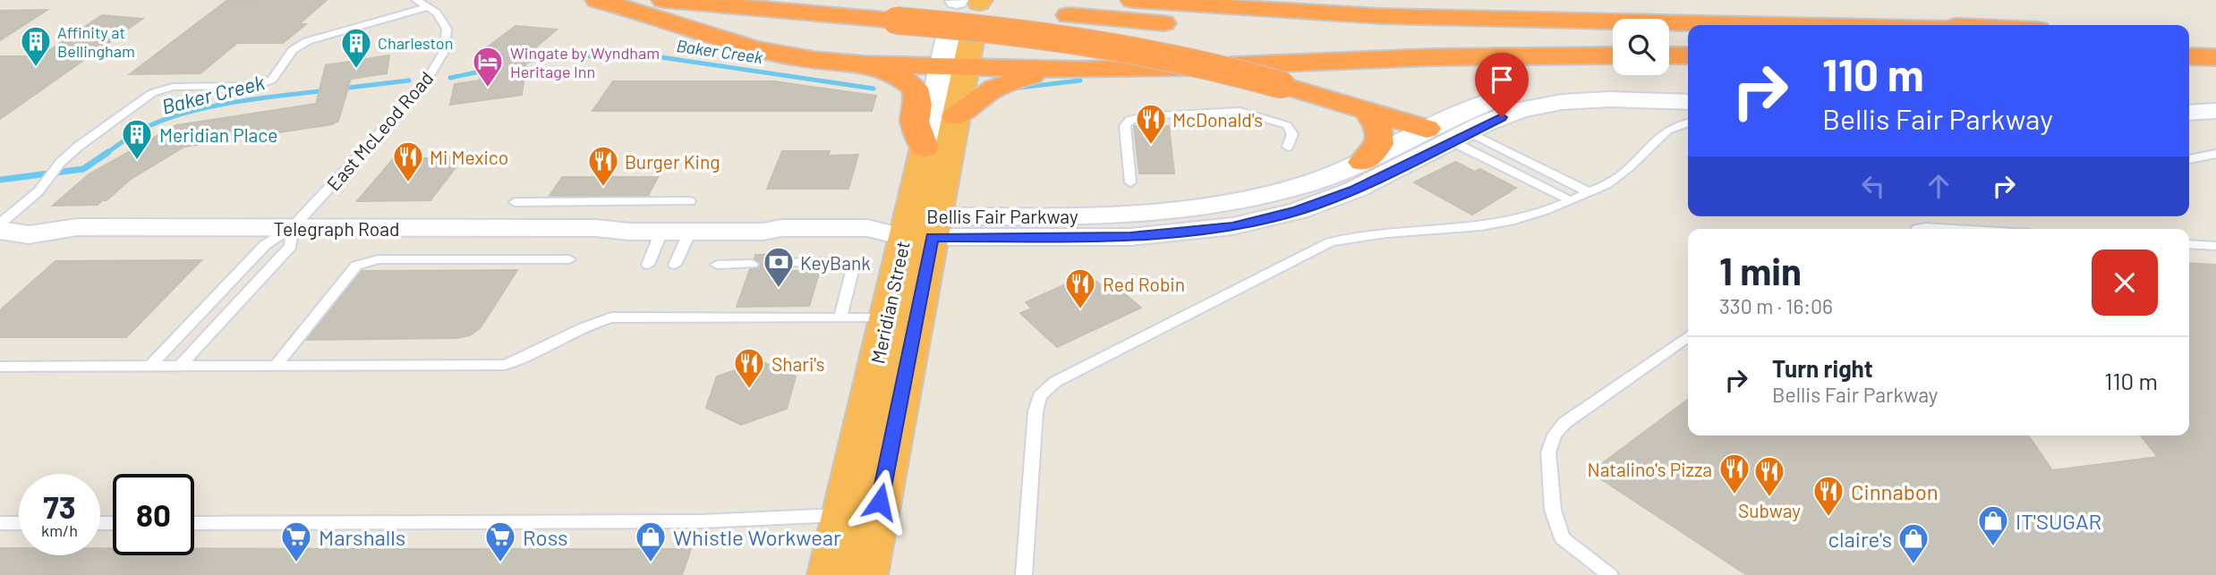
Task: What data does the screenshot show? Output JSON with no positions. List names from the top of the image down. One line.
{"streets":{"highway":["Meridian Street"],"street":["Bellis Fair Parkway","Telegraph Road"],"lane":["East McLeod Road"]},"crossings":[["East McLeod Road","Telegraph Road"],["Bellis Fair Parkway","Telegraph Road"],["Bellis Fair Parkway","Meridian Street"]],"water":["Baker Creek"],"places":{"building":["Affinity at Bellingham","Charleston","Meridian Place"],"hotel":["Wingate by Wyndham Heritage Inn"],"restaurant":["McDonald's","Mi Mexico","Burger King","Red Robin","Shari's","Natalino's Pizza","Subway","Cinnabon"],"bank":["KeyBank"],"shop":["IT'SUGAR","Whistle Workwear","claire's"],"supermarket":["Marshalls","Ross"]},"page":{"turn":["110 m","Bellis Fair Parkway"],"heading":["1 min","330 m · 16:06"],"list":[{"name":"Turn right","note":"Bellis Fair Parkway","value":"110 m"}],"speed":"73 km/h","limit":"80"}}
